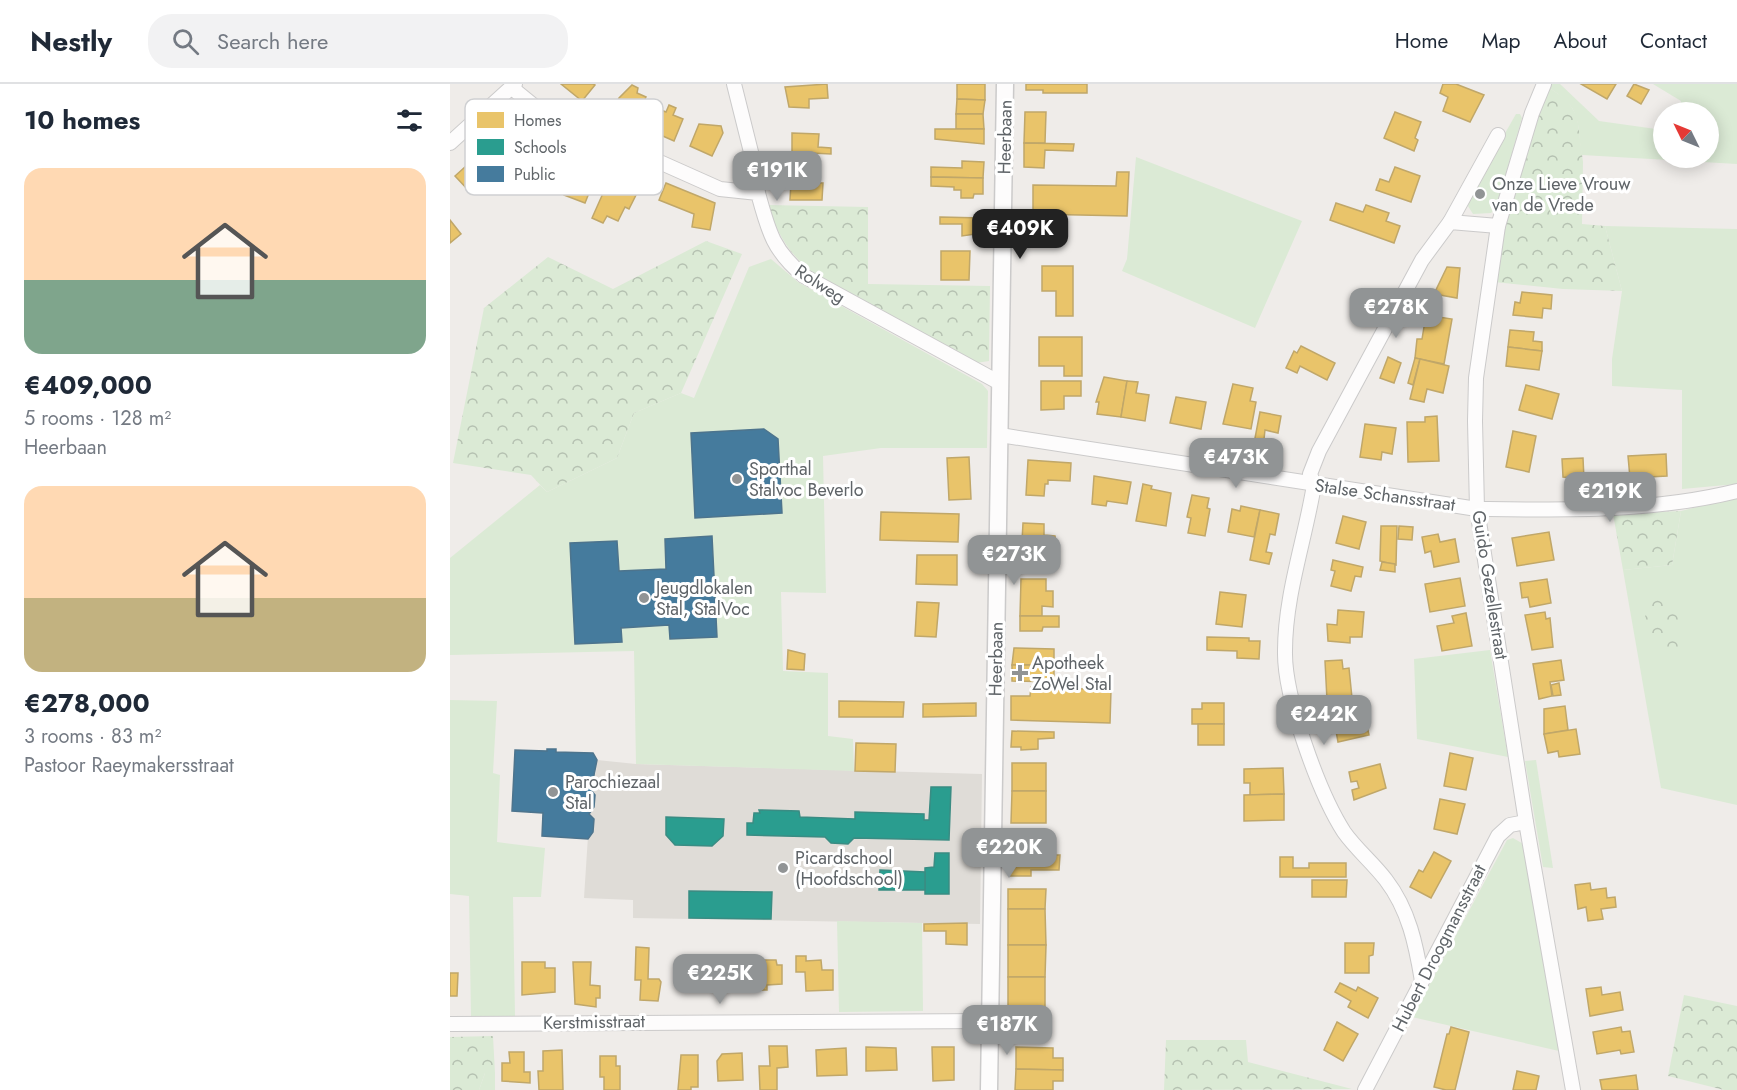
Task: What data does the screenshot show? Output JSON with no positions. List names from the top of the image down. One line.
{"streets":{"street":["Heerbaan","Rolweg","Stalse Schansstraat","Guido Gezellestraat","Hubert Droogmansstraat","Kerstmisstraat"]},"crossings":[["Heerbaan","Rolweg"],["Heerbaan","Stalse Schansstraat"],["Heerbaan","Kerstmisstraat"],["Stalse Schansstraat","Guido Gezellestraat"],["Guido Gezellestraat","Hubert Droogmansstraat"]],"places":{"other":["Onze Lieve Vrouw van de Vrede","Sporthal Stalvoc Beverlo","Jeugdlokalen Stal, StalVoc","Parochiezaal Stal","Picardschool (Hoofdschool)"],"health":["Apotheek ZoWel Stal"]},"legend":["Homes","Schools","Public"],"north":"top left","page":{"header":"Nestly","search":"Search here","nav":["Home","Map","About","Contact"],"heading":"10 homes","price":["€191K","€409K","€278K","€473K","€219K","€273K","€242K","€220K","€225K","€187K"],"list":[{"name":"€409,000","note":"5 rooms · 128 m² · Heerbaan"},{"name":"€278,000","note":"3 rooms · 83 m² · Pastoor Raeymakersstraat"}]}}
